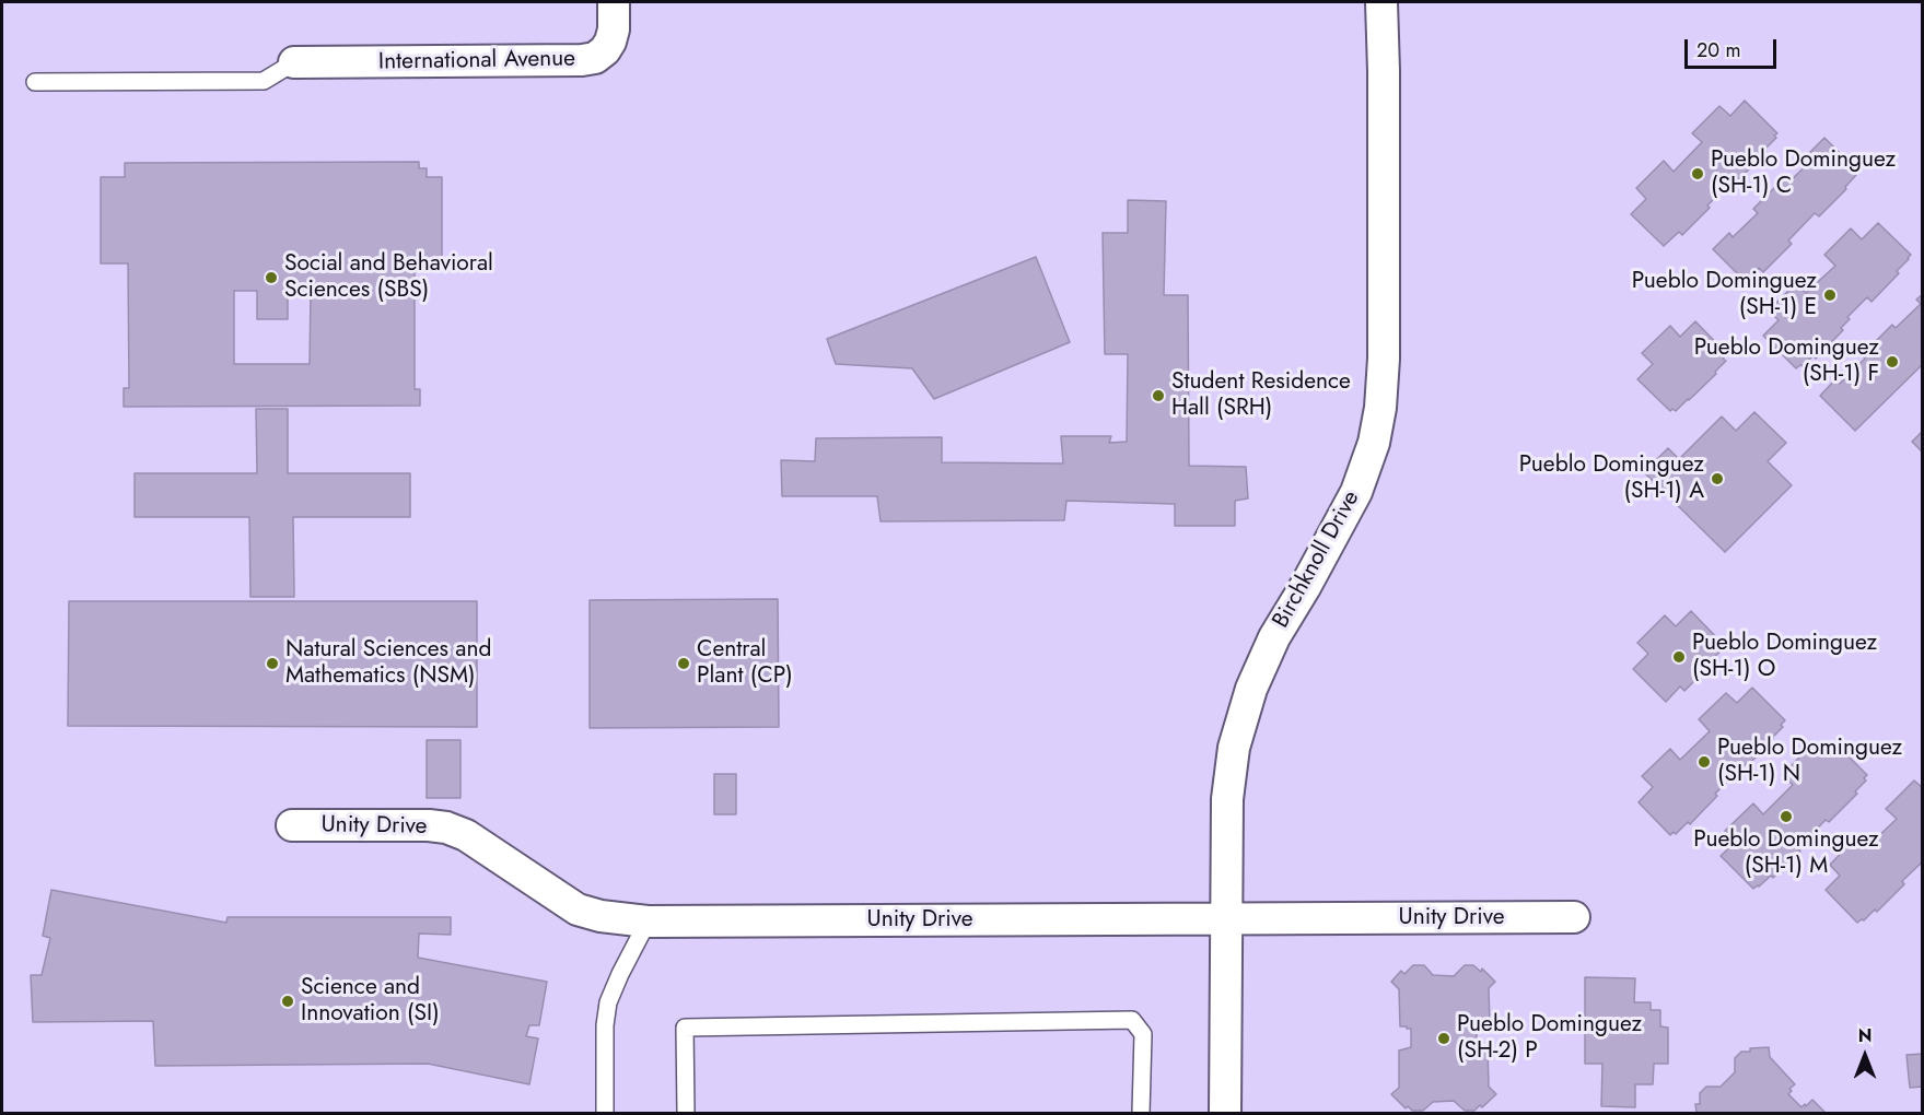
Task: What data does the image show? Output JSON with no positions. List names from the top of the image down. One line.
{"streets":{"street":["International Avenue","Birchknoll Drive","Unity Drive"]},"crossings":[["Birchknoll Drive","Unity Drive"]],"places":["Pueblo Dominguez (SH-1) C","Social and Behavioral Sciences (SBS)","Pueblo Dominguez (SH-1) E","Pueblo Dominguez (SH-1) F","Student Residence Hall (SRH)","Pueblo Dominguez (SH-1) A","Pueblo Dominguez (SH-1) O","Natural Sciences and Mathematics (NSM)","Central Plant (CP)","Pueblo Dominguez (SH-1) N","Pueblo Dominguez (SH-1) M","Science and Innovation (SI)","Pueblo Dominguez (SH-2) P"],"scale_bar":"20 m","north":"top"}
